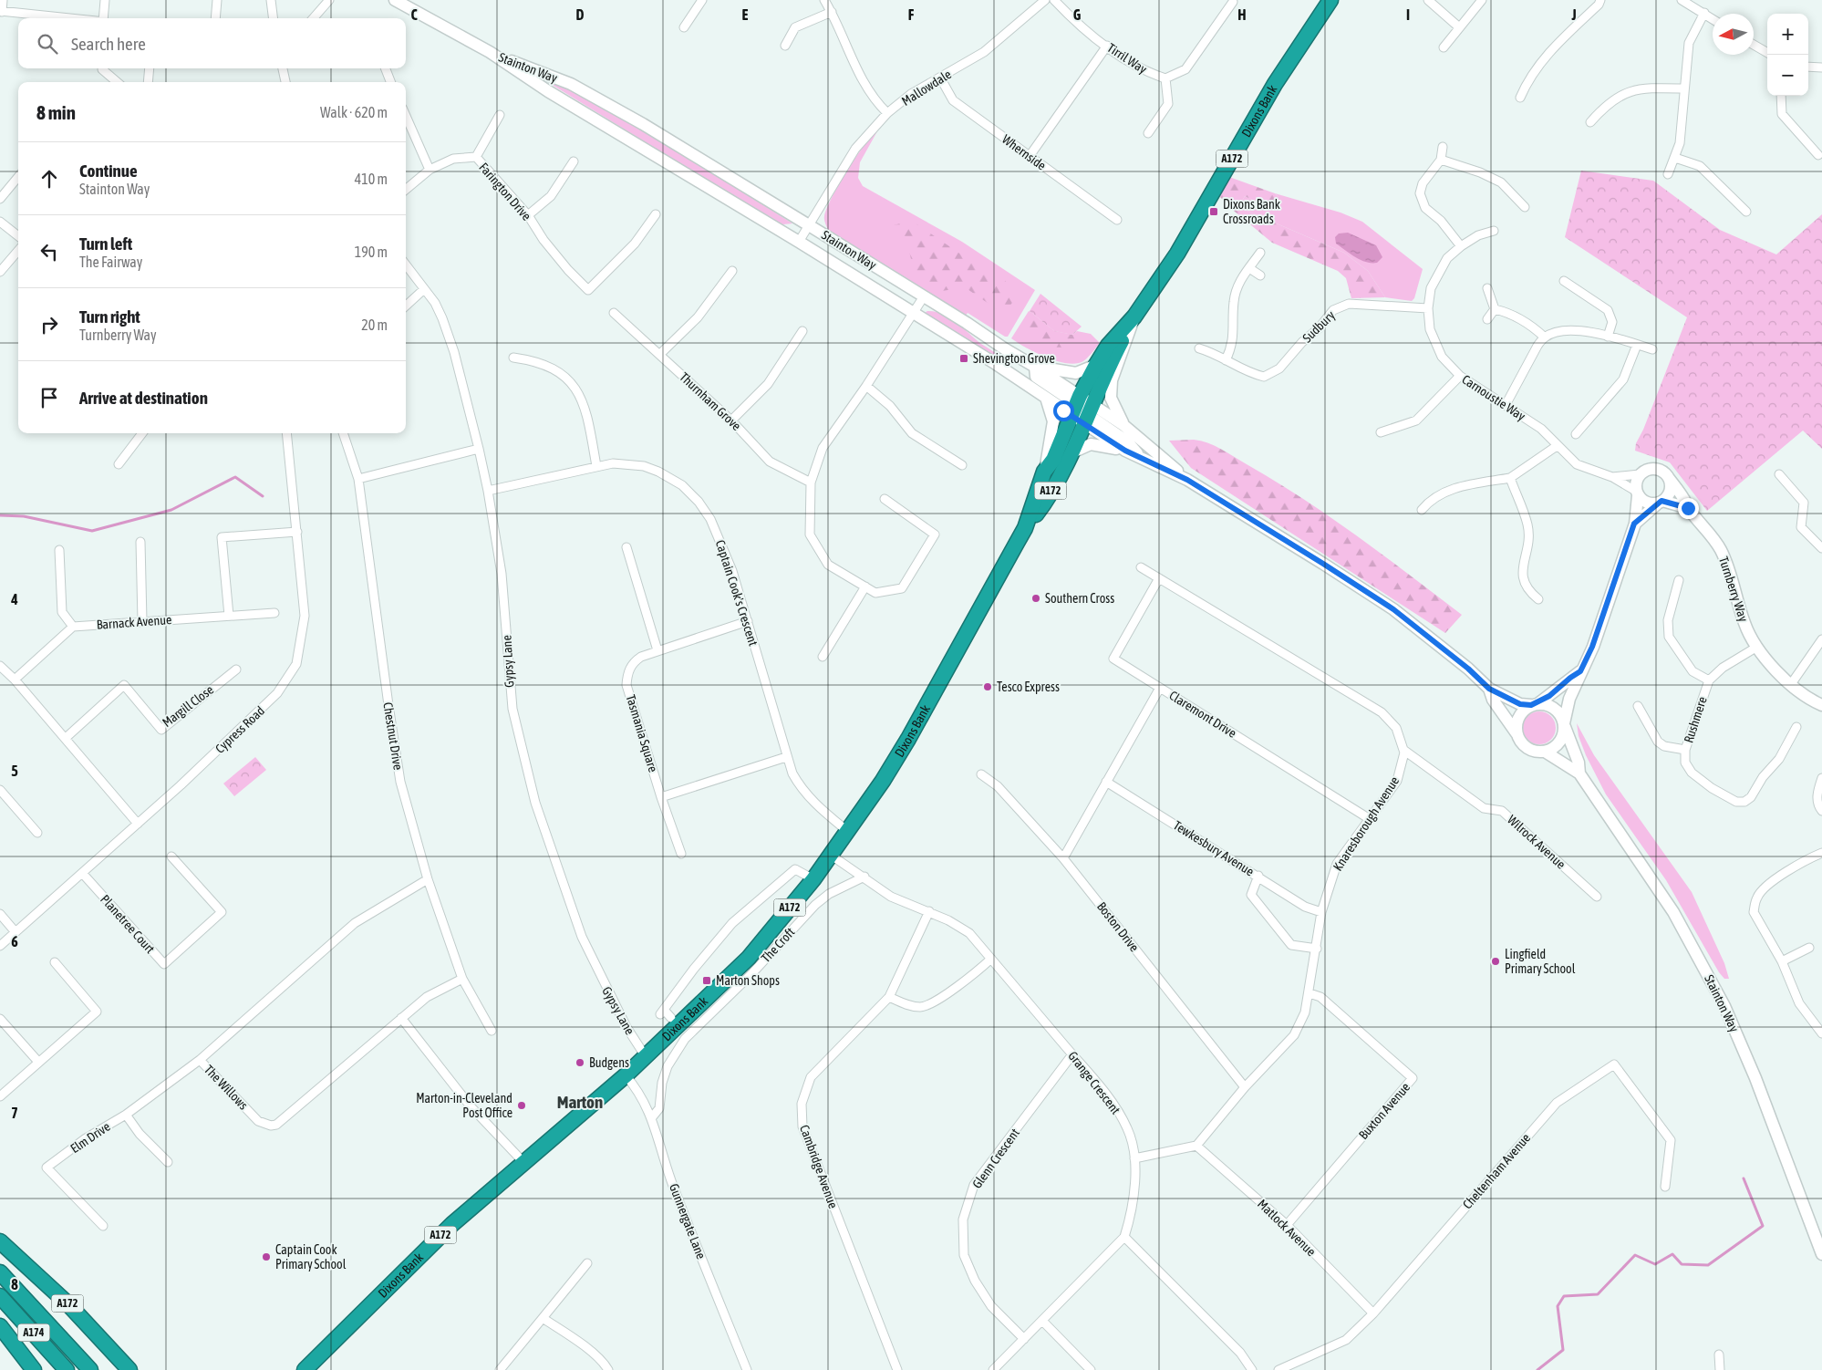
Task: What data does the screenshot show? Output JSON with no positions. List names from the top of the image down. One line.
{"streets":{"highway":["Dixons Bank","A172","A174"],"street":["Tirril Way","Stainton Way","Mallowdale","Whernside","Farington Drive","Sudbury","Carnoustie Way","Thurnham Grove","Turnberry Way","Captain Cook's Crescent","Barnack Avenue","Gypsy Lane","Margill Close","Claremont Drive","Rushmere","Cypress Road","Tasmania Square","Chestnut Drive","Knaresborough Avenue","Wilrock Avenue","Tewkesbury Avenue","Planetree Court","Boston Drive","The Croft","Grange Crescent","The Willows","Buxton Avenue","Elm Drive","Glenn Crescent","Cambridge Avenue","Cheltenham Avenue","Gunnergate Lane","Matlock Avenue"]},"crossings":[["Stainton Way","Mallowdale"],["Stainton Way","Dixons Bank"],["Stainton Way","A172"],["Mallowdale","Whernside"],["Dixons Bank","A172"],["Dixons Bank","Captain Cook's Crescent"],["Dixons Bank","Gypsy Lane"],["Dixons Bank","Grange Crescent"],["Dixons Bank","Gunnergate Lane"],["Sudbury","Carnoustie Way"],["Carnoustie Way","Turnberry Way"],["Turnberry Way","Rushmere"],["Captain Cook's Crescent","Gypsy Lane"],["Captain Cook's Crescent","Tasmania Square"],["Claremont Drive","Knaresborough Avenue"],["Cypress Road","Planetree Court"],["Chestnut Drive","The Willows"],["Knaresborough Avenue","Wilrock Avenue"],["Knaresborough Avenue","Tewkesbury Avenue"],["Knaresborough Avenue","Boston Drive"],["Knaresborough Avenue","Buxton Avenue"],["Knaresborough Avenue","Matlock Avenue"],["The Croft","Grange Crescent"],["The Croft","Gunnergate Lane"],["Grange Crescent","Glenn Crescent"],["Grange Crescent","Cambridge Avenue"],["The Willows","Elm Drive"],["Buxton Avenue","Matlock Avenue"],["Cheltenham Avenue","Matlock Avenue"]],"districts":["Marton"],"places":{"transit":["Dixons Bank Crossroads","Shevington Grove","Marton Shops"],"other":["Southern Cross","Tesco Express","Lingfield Primary School","Budgens","Marton-in-Cleveland Post Office","Captain Cook Primary School"]},"north":"left","page":{"map_buttons":["+","−"],"search":"Search here","heading":["8 min","Walk · 620 m"],"list":[["Continue","Stainton Way","410 m"],["Turn left","The Fairway","190 m"],["Turn right","Turnberry Way","20 m"],"Arrive at destination"]},"grid":{"columns":["C","D","E","F","G","H","I","J"],"rows":["4","5","6","7","8"]}}
